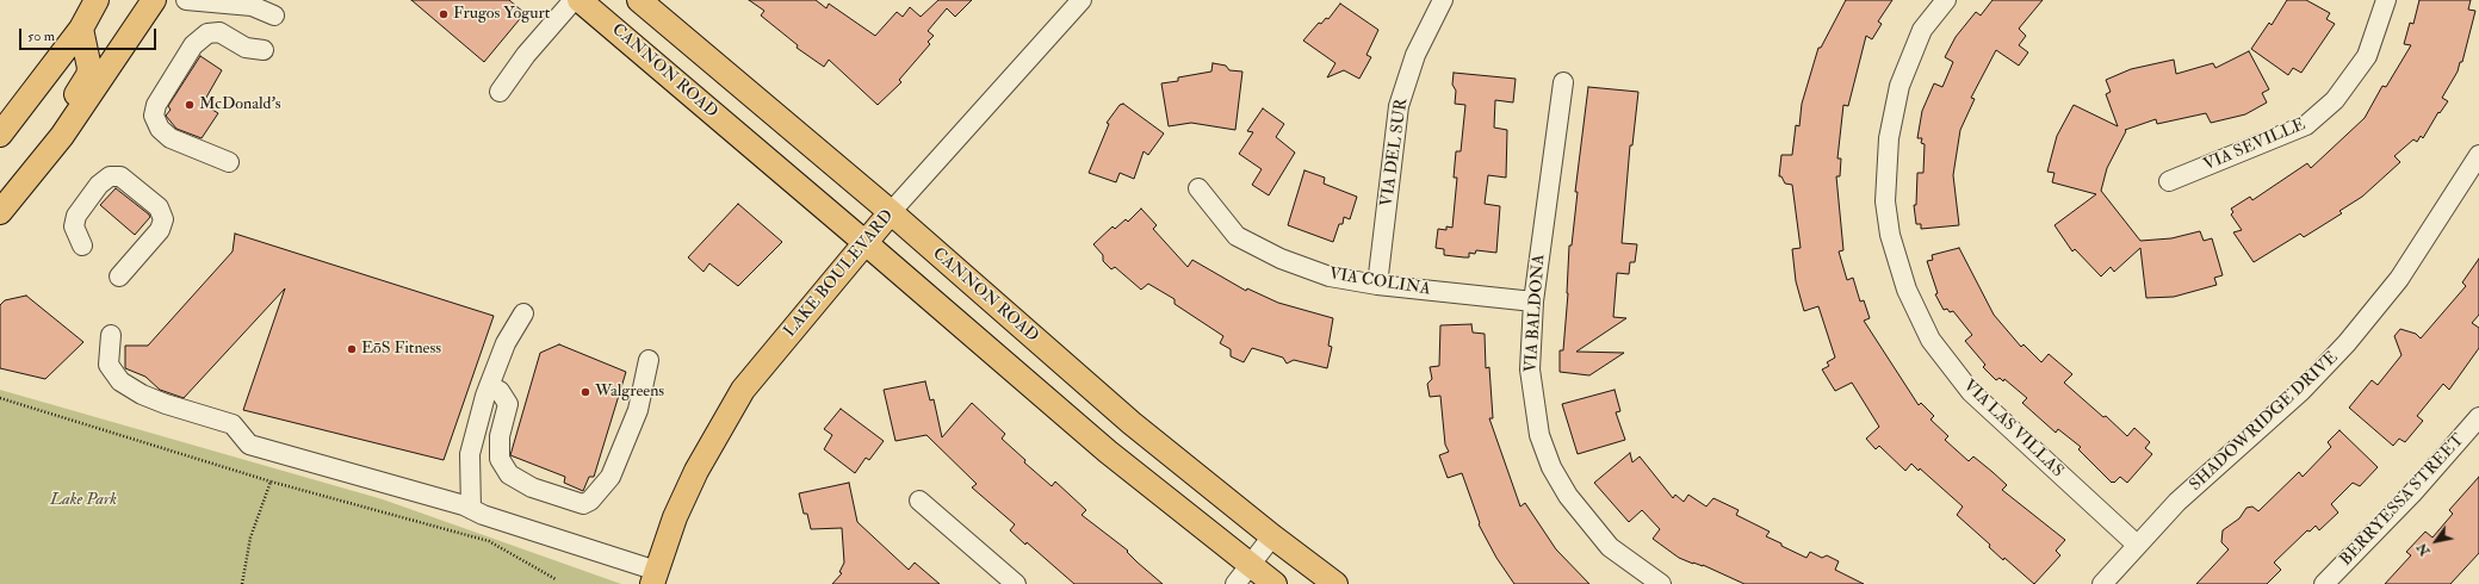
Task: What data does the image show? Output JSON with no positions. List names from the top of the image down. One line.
{"streets":{"main road":["CANNON ROAD","LAKE BOULEVARD"],"street":["VIA SEVILLE","VIA DEL SUR","VIA COLINA","VIA BALDONA","SHADOWRIDGE DRIVE","VIA LAS VILLAS","BERRYESSA STREET"]},"crossings":[["CANNON ROAD","LAKE BOULEVARD"],["VIA DEL SUR","VIA COLINA"],["VIA COLINA","VIA BALDONA"],["SHADOWRIDGE DRIVE","VIA LAS VILLAS"]],"parks":["Lake Park"],"places":["Frugos Yogurt","McDonald's","EōS Fitness","Walgreens"],"scale_bar":"50 m","north":"bottom left"}
